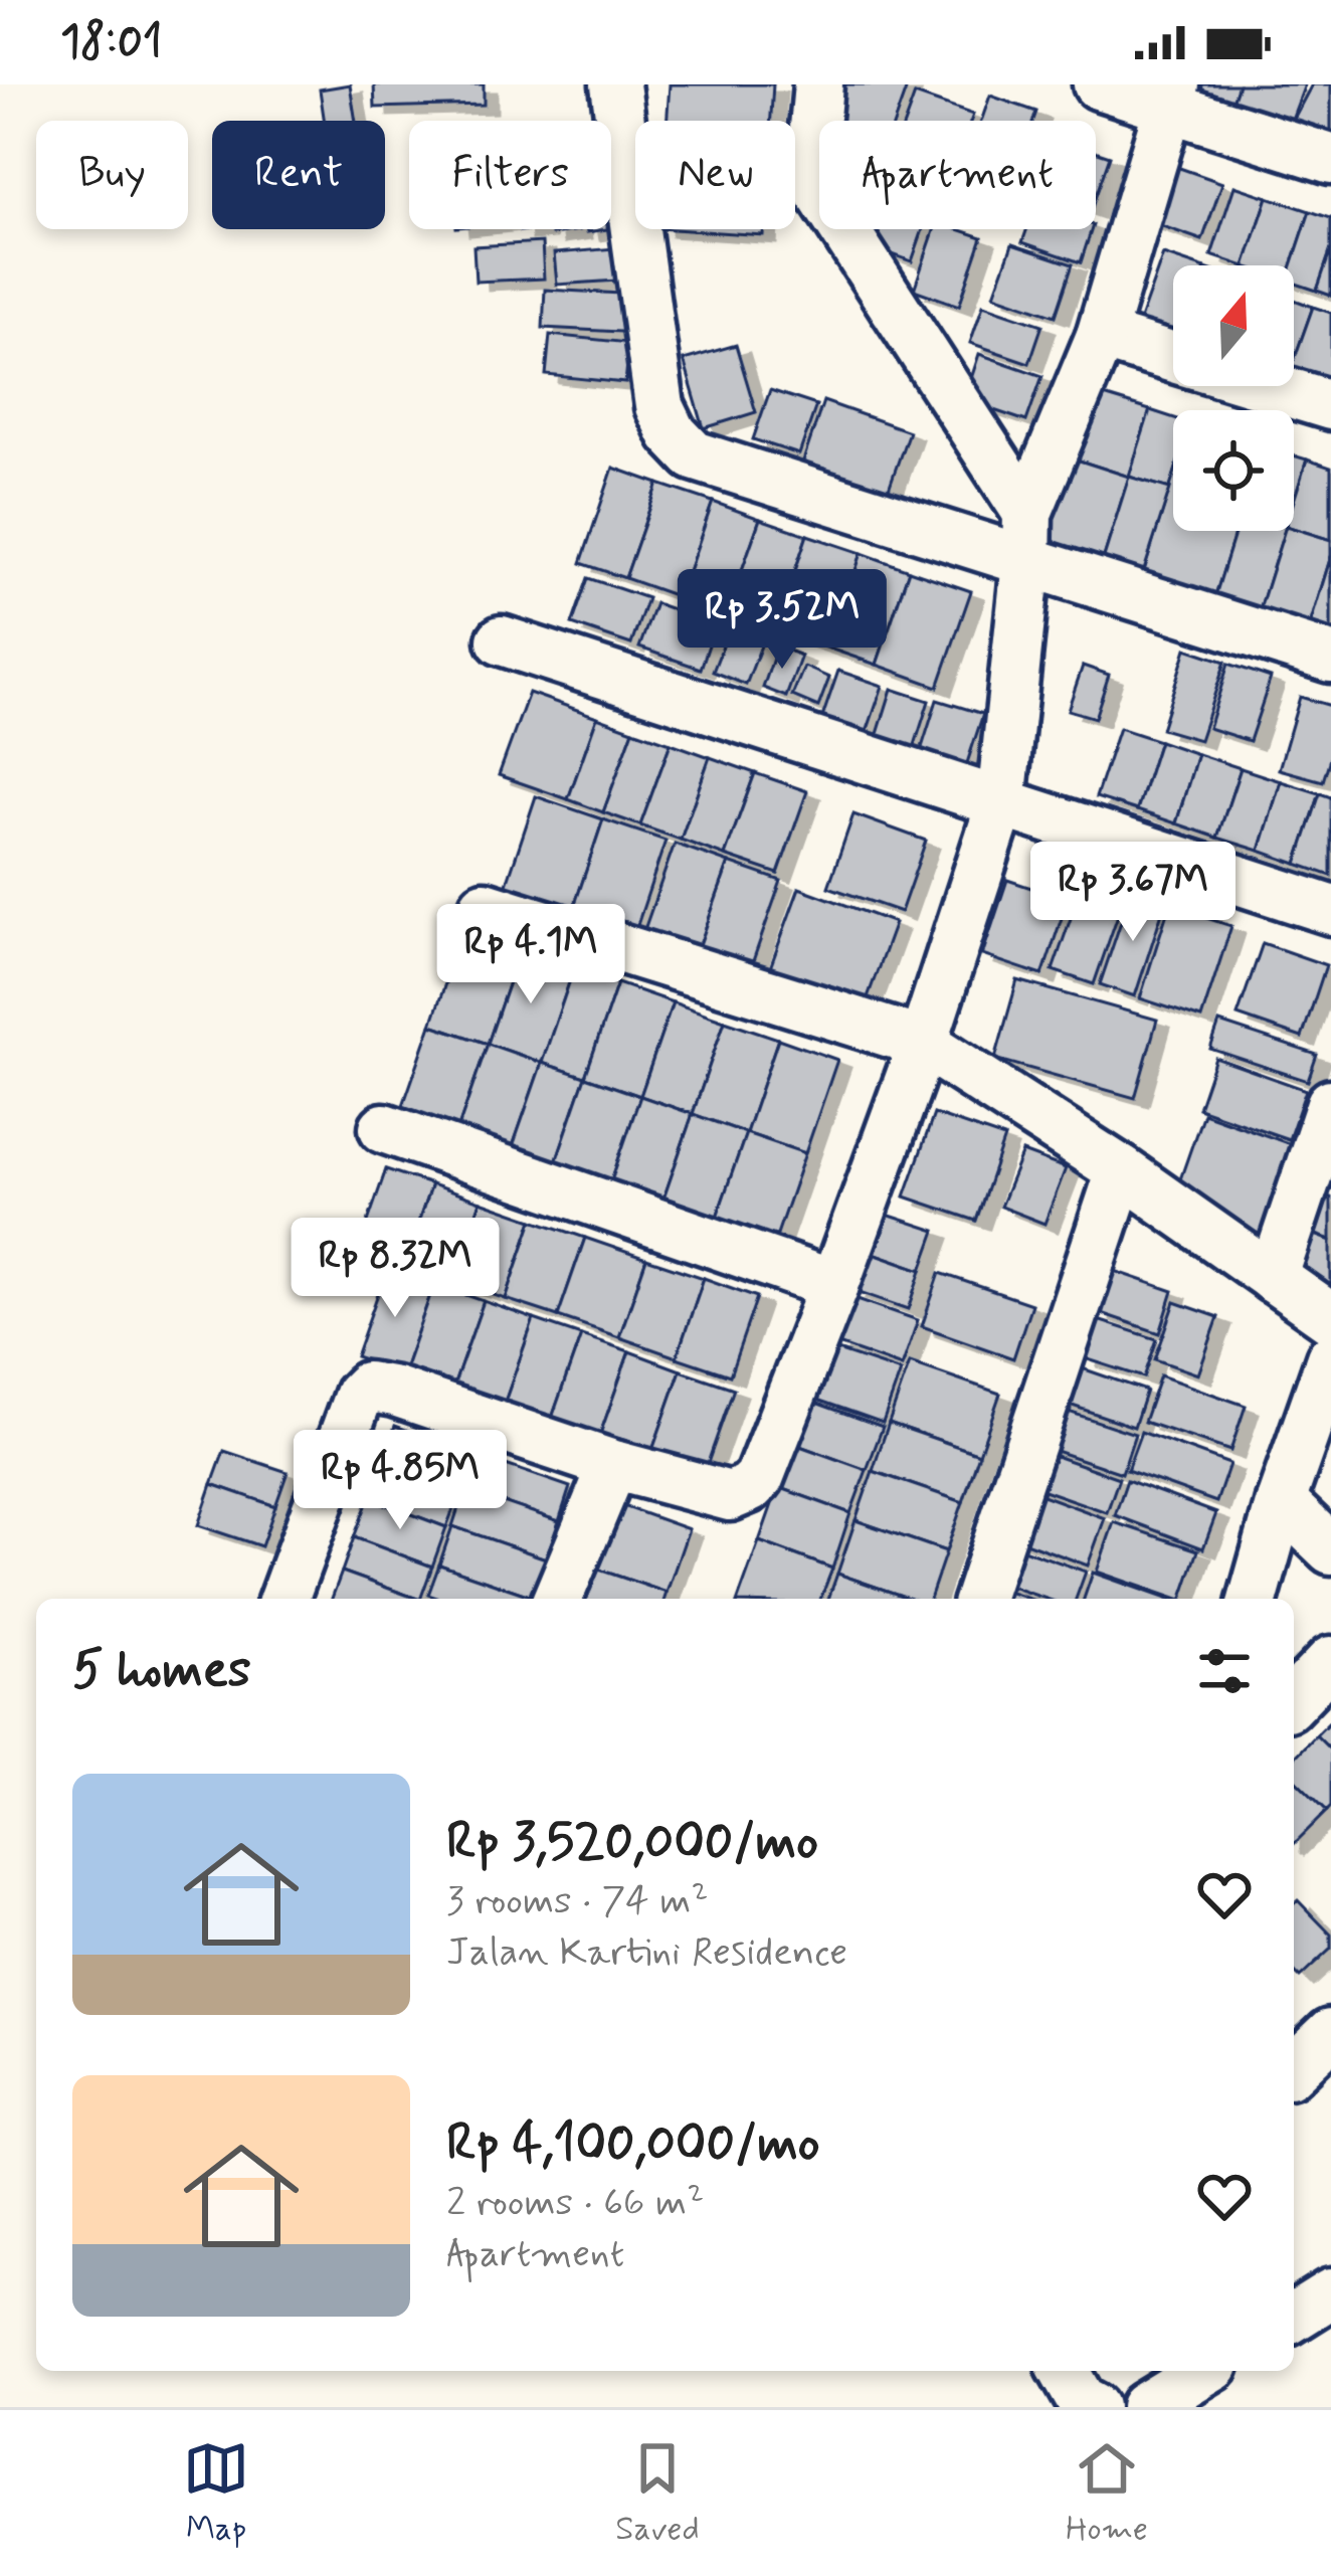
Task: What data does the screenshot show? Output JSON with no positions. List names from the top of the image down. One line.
{"north":"top","page":{"status":"18:01","chip":["Buy","Rent","Filters","New","Apartment"],"price":["Rp 3.52M","Rp 3.67M","Rp 4.1M","Rp 8.32M","Rp 4.85M"],"heading":"5 homes","list":[{"name":"Rp 3,520,000/mo","note":"3 rooms · 74 m² · Jalan Kartini Residence"},{"name":"Rp 4,100,000/mo","note":"2 rooms · 66 m² · Apartment"}],"tabs":["Map","Saved","Home"]}}
